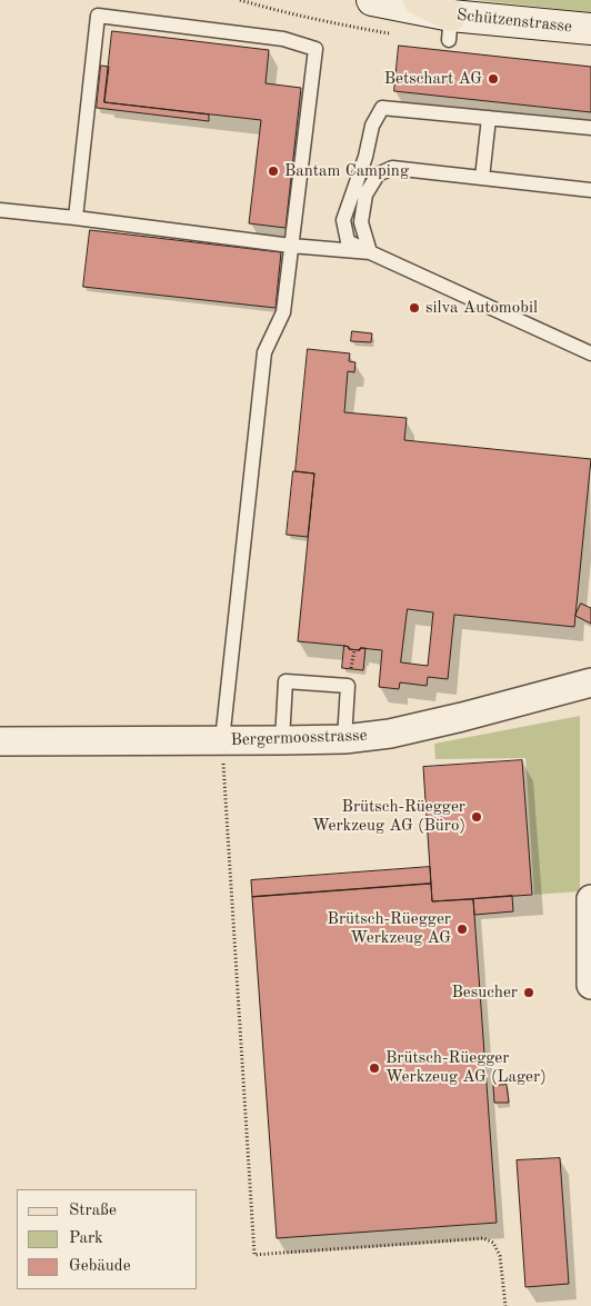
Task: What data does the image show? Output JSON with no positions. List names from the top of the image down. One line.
{"streets":{"main road":["Schützenstrasse"],"street":["Bergermoosstrasse"]},"places":["Betschart AG","Bantam Camping","silva Automobil","Brütsch-Rüegger Werkzeug AG (Büro)","Brütsch-Rüegger Werkzeug AG","Besucher","Brütsch-Rüegger Werkzeug AG (Lager)"],"legend":["Straße","Park","Gebäude"]}
